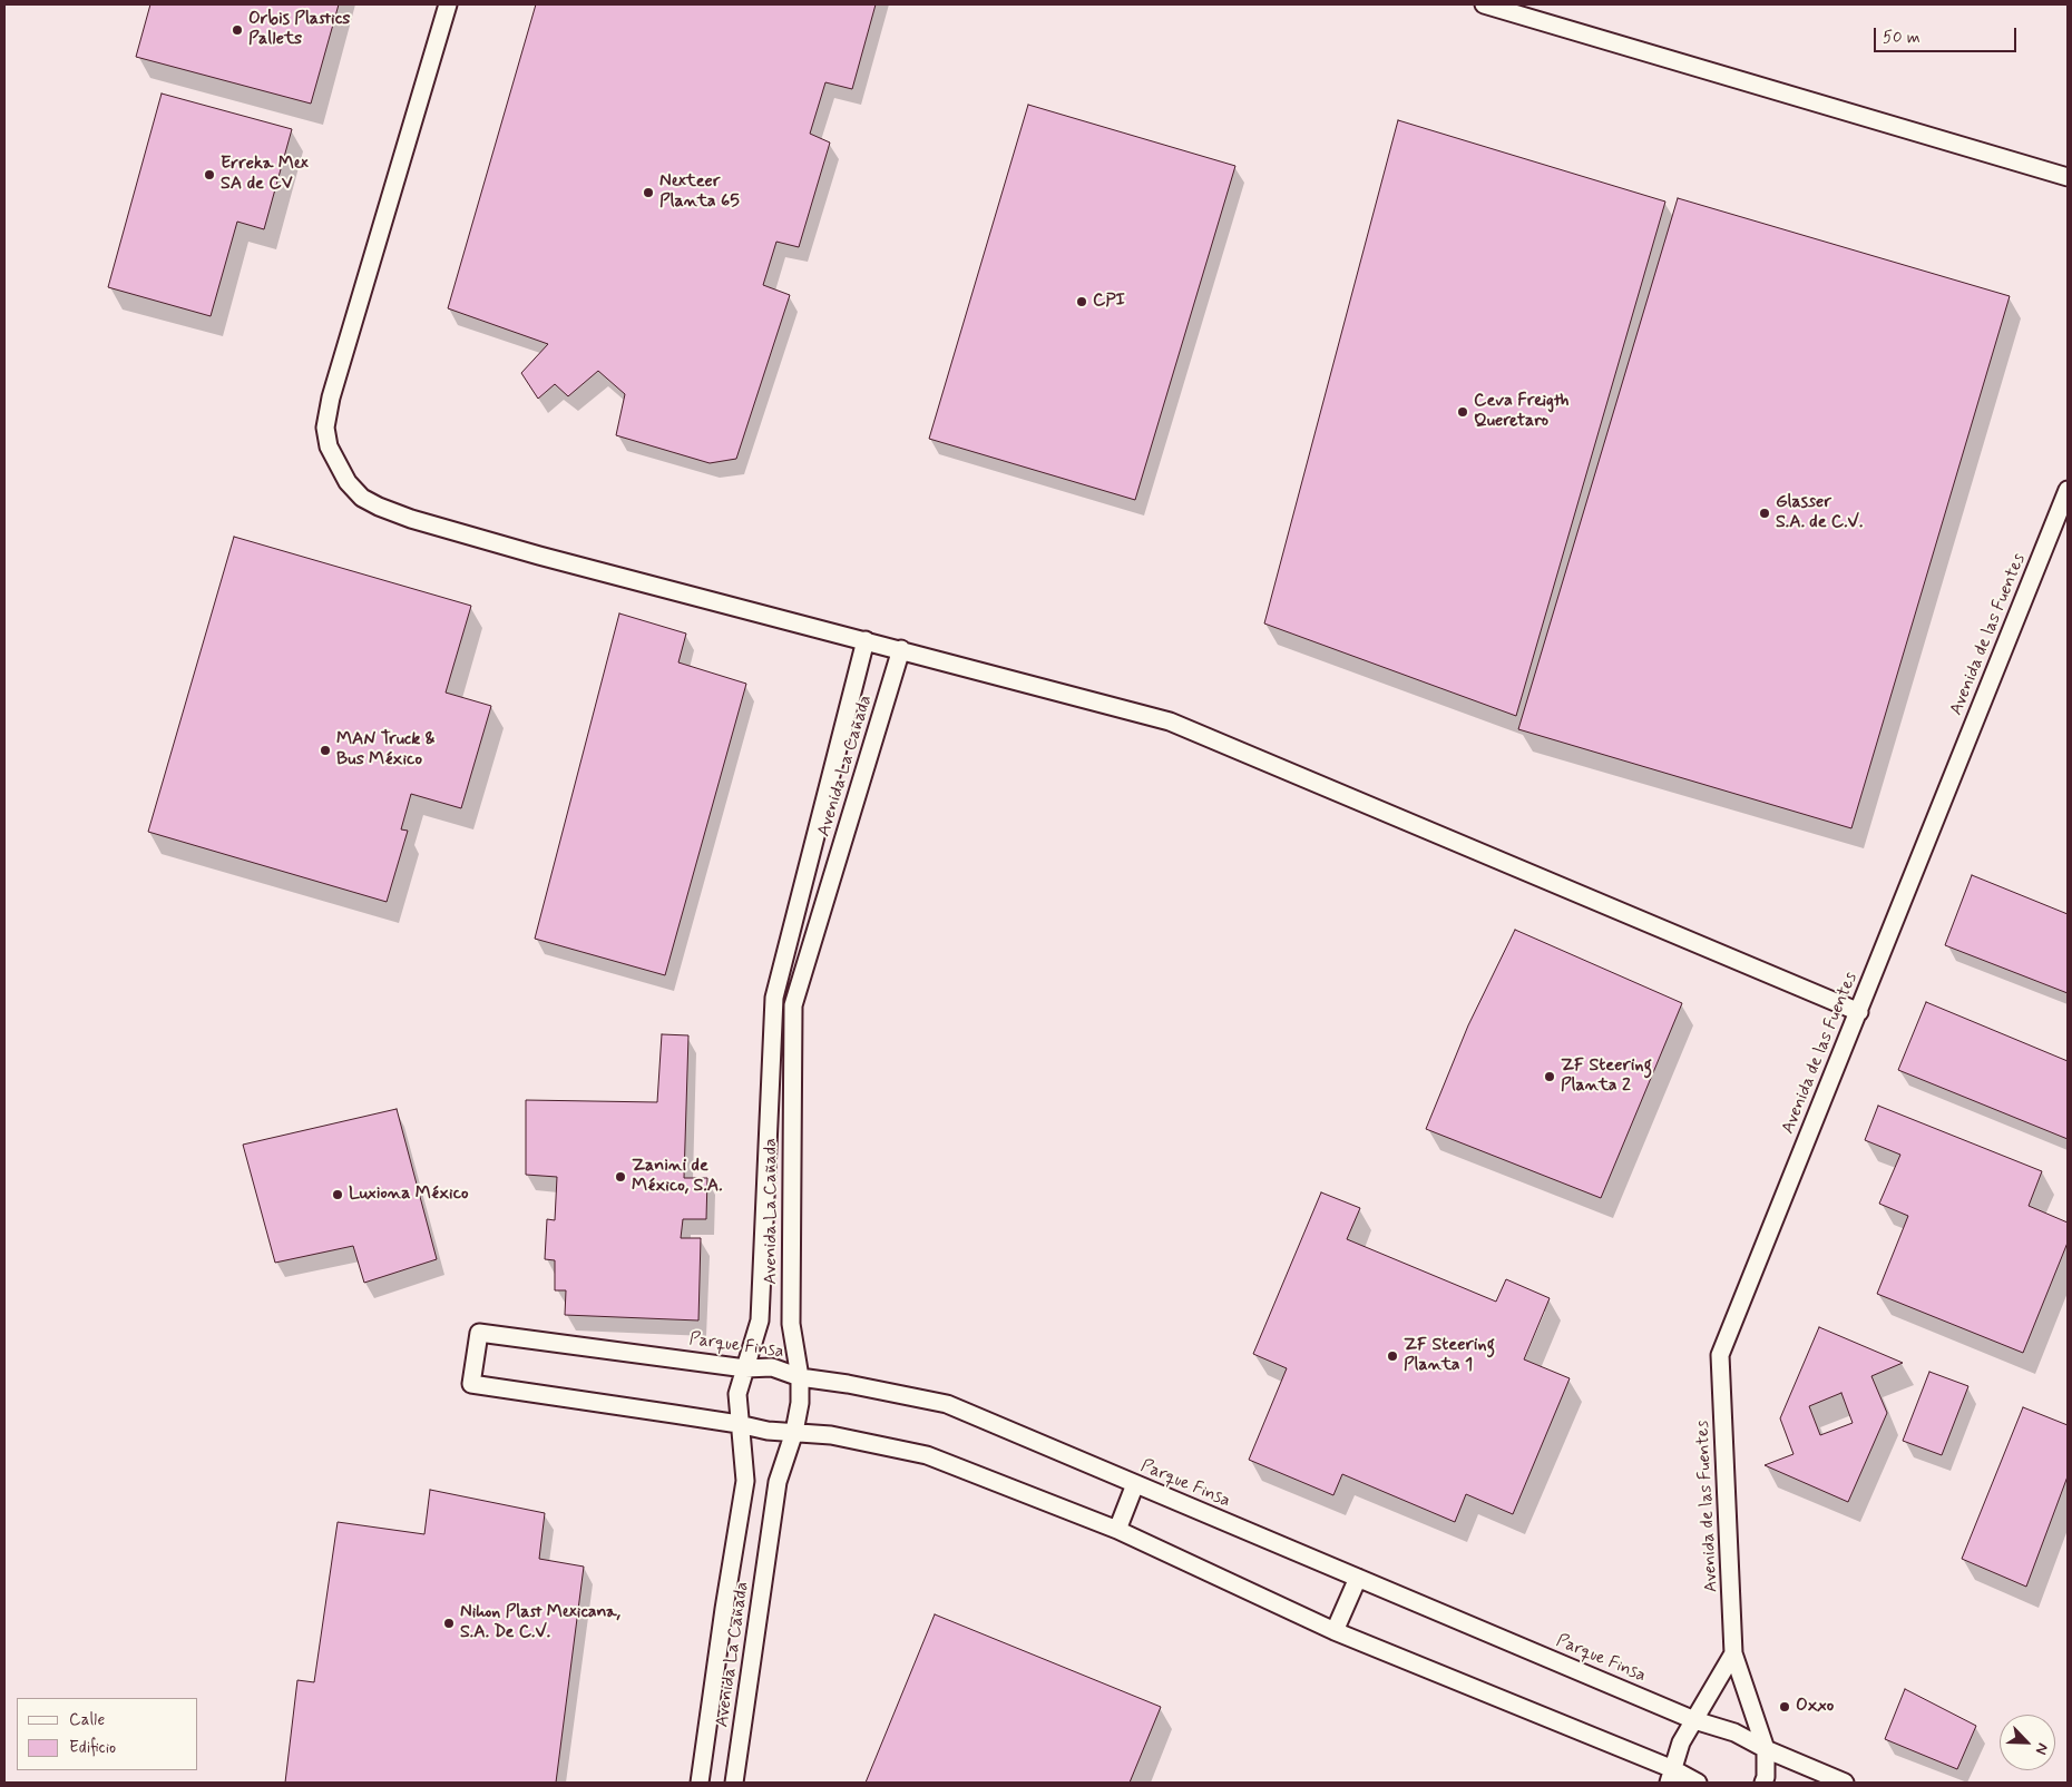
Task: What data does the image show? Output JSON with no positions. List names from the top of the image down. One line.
{"streets":{"street":["Avenida de las Fuentes","Avenida La Cañada","Parque Finsa"]},"crossings":[["Avenida de las Fuentes","Parque Finsa"],["Avenida La Cañada","Parque Finsa"]],"places":["Orbis Plastics Pallets","Erreka Mex SA de CV","Nexteer Planta 65","CPI","Ceva Freigth Queretaro","Glasser S.A. de C.V.","MAN Truck & Bus México","ZF Steering Planta 2","Zanini de México, S.A.","Luxiona México","ZF Steering Planta 1","Nihon Plast Mexicana, S.A. De C.V.","Oxxo"],"legend":["Calle","Edificio"],"scale_bar":"50 m","north":"bottom right"}
